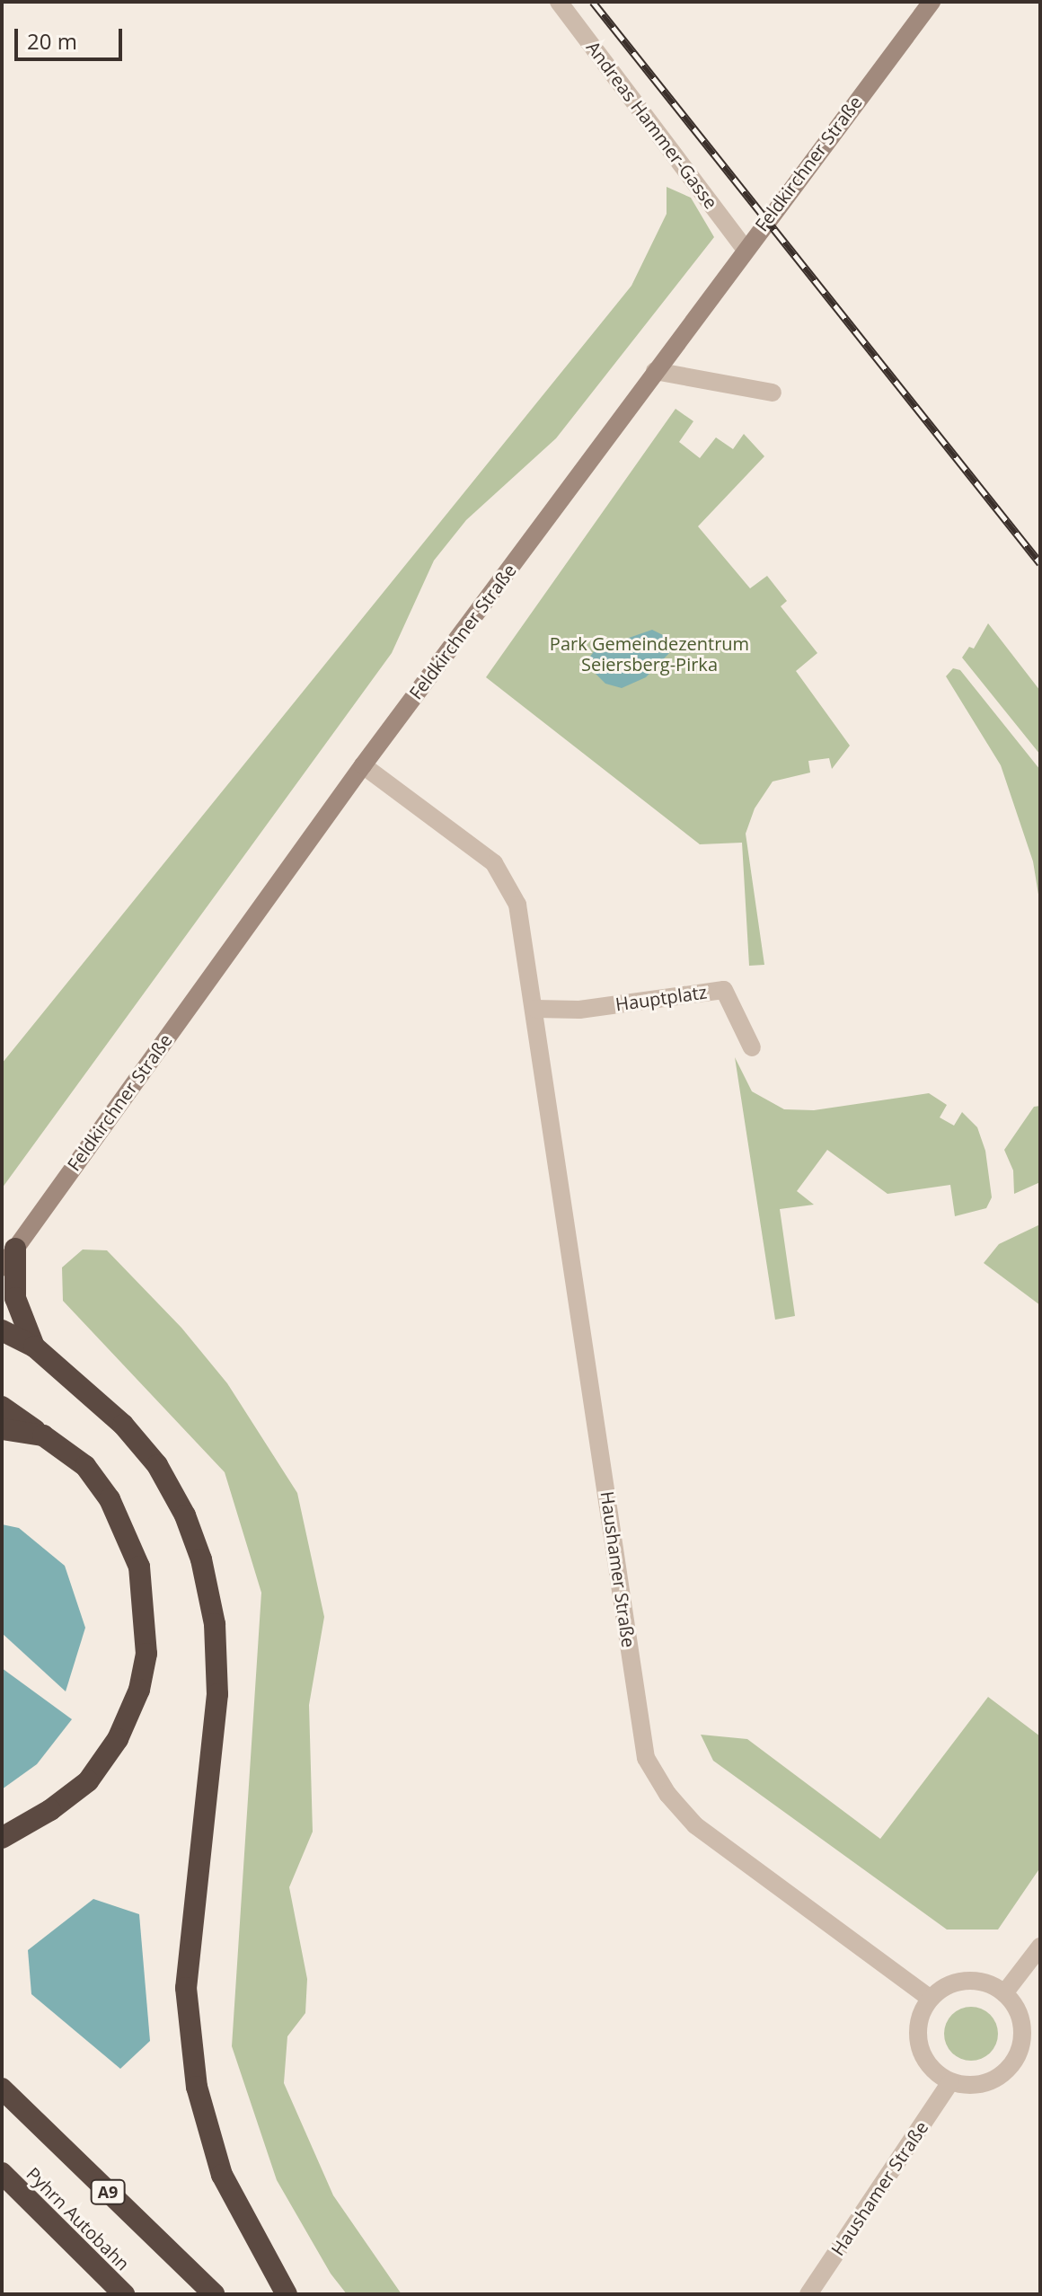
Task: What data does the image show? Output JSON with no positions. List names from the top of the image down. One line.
{"streets":{"highway":["A9","Pyhrn Autobahn"],"main road":["Feldkirchner Straße"],"street":["Andreas Hammer-Gasse","Hauptplatz","Haushamer Straße"]},"crossings":[["Andreas Hammer-Gasse","Feldkirchner Straße"],["Feldkirchner Straße","Haushamer Straße"],["Hauptplatz","Haushamer Straße"]],"parks":["Park Gemeindezentrum Seiersberg-Pirka"],"scale_bar":"20 m"}
